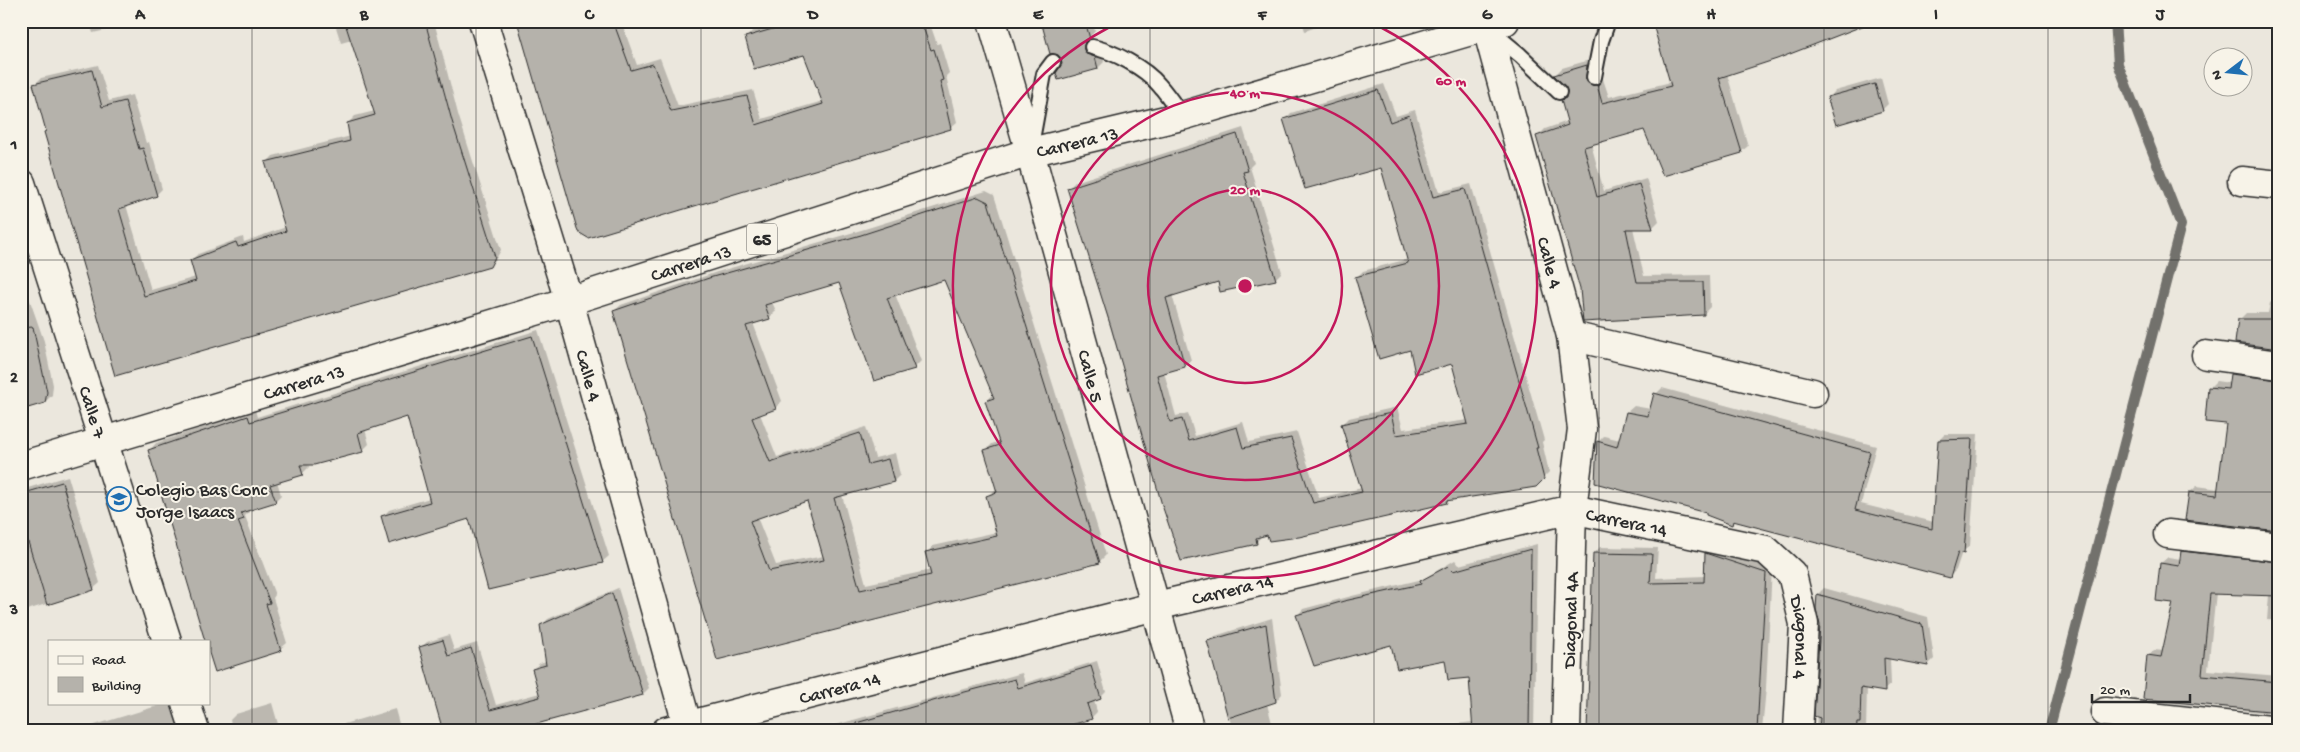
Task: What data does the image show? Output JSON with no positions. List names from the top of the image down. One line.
{"streets":{"street":["Carrera 13","65","Calle 4","Calle 5","Calle 7","Carrera 14","Diagonal 4A","Diagonal 4"]},"crossings":[["Carrera 13","Calle 4"],["Carrera 13","Calle 5"],["Carrera 13","Calle 7"],["Calle 4","Carrera 14"],["Calle 4","Diagonal 4A"],["Calle 5","Carrera 14"],["Carrera 14","Diagonal 4A"],["Carrera 14","Diagonal 4"]],"places":{"school or university":["Colegio Bas Conc Jorge Isaacs"]},"legend":["Road","Building"],"scale_bar":"20 m","north":"left","grid":{"columns":["A","B","C","D","E","F","G","H","I","J"],"rows":["1","2","3"]},"rings":["60 m","40 m","20 m"]}
